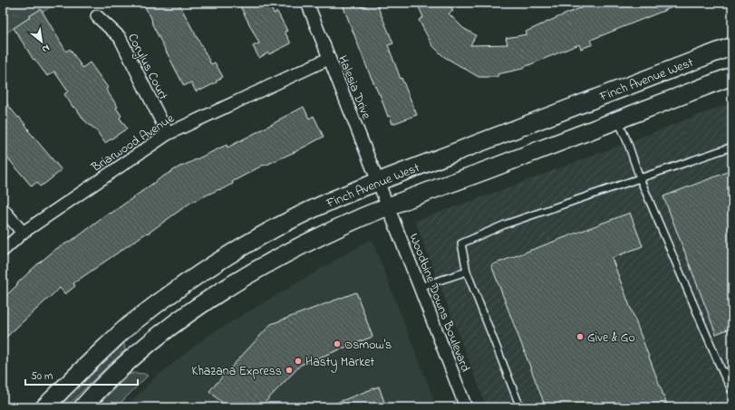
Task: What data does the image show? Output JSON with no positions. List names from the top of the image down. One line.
{"streets":{"main road":["Finch Avenue West"],"street":["Corylus Court","Halesia Drive","Briarwood Avenue","Woodbine Downs Boulevard"]},"crossings":[["Corylus Court","Briarwood Avenue"],["Finch Avenue West","Halesia Drive"],["Finch Avenue West","Woodbine Downs Boulevard"],["Halesia Drive","Briarwood Avenue"],["Halesia Drive","Woodbine Downs Boulevard"]],"places":["Give & Go","Osmow's","Hasty Market","Khazana Express"],"scale_bar":"50 m","north":"bottom right"}
